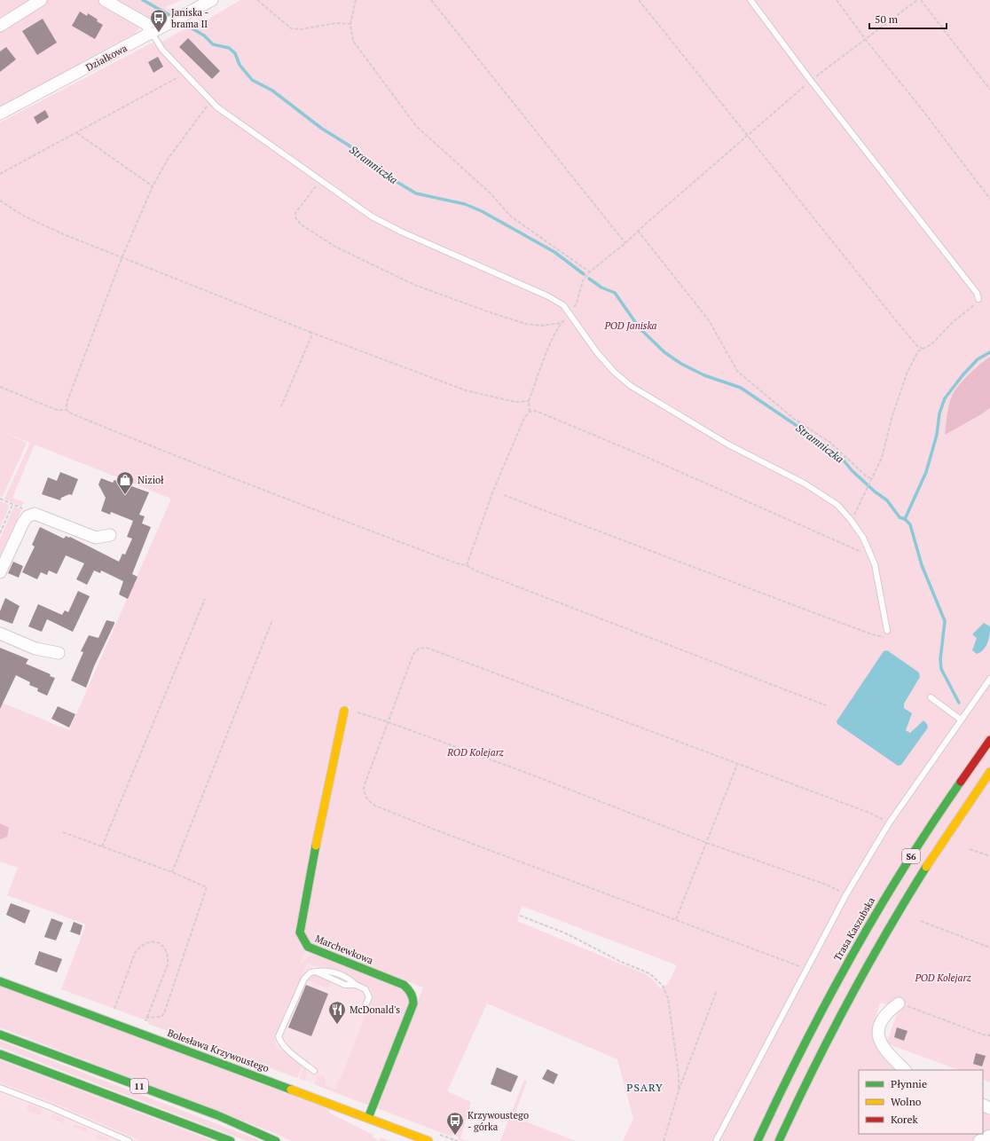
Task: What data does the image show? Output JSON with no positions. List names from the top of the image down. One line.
{"streets":{"main road":["S6","Trasa Kaszubska","Marchewkowa","Bolesława Krzywoustego","11"],"street":["Działkowa"]},"crossings":[["Marchewkowa","Bolesława Krzywoustego"]],"districts":["PSARY"],"water":["Stramniczka"],"parks":["POD Janiska","ROD Kolejarz","POD Kolejarz"],"places":{"bus stop":["Janiska - brama II","Krzywoustego - górka"],"shop":["Nizioł"],"restaurant":["McDonald's"]},"legend":["Płynnie","Wolno","Korek"],"scale_bar":"50 m"}
